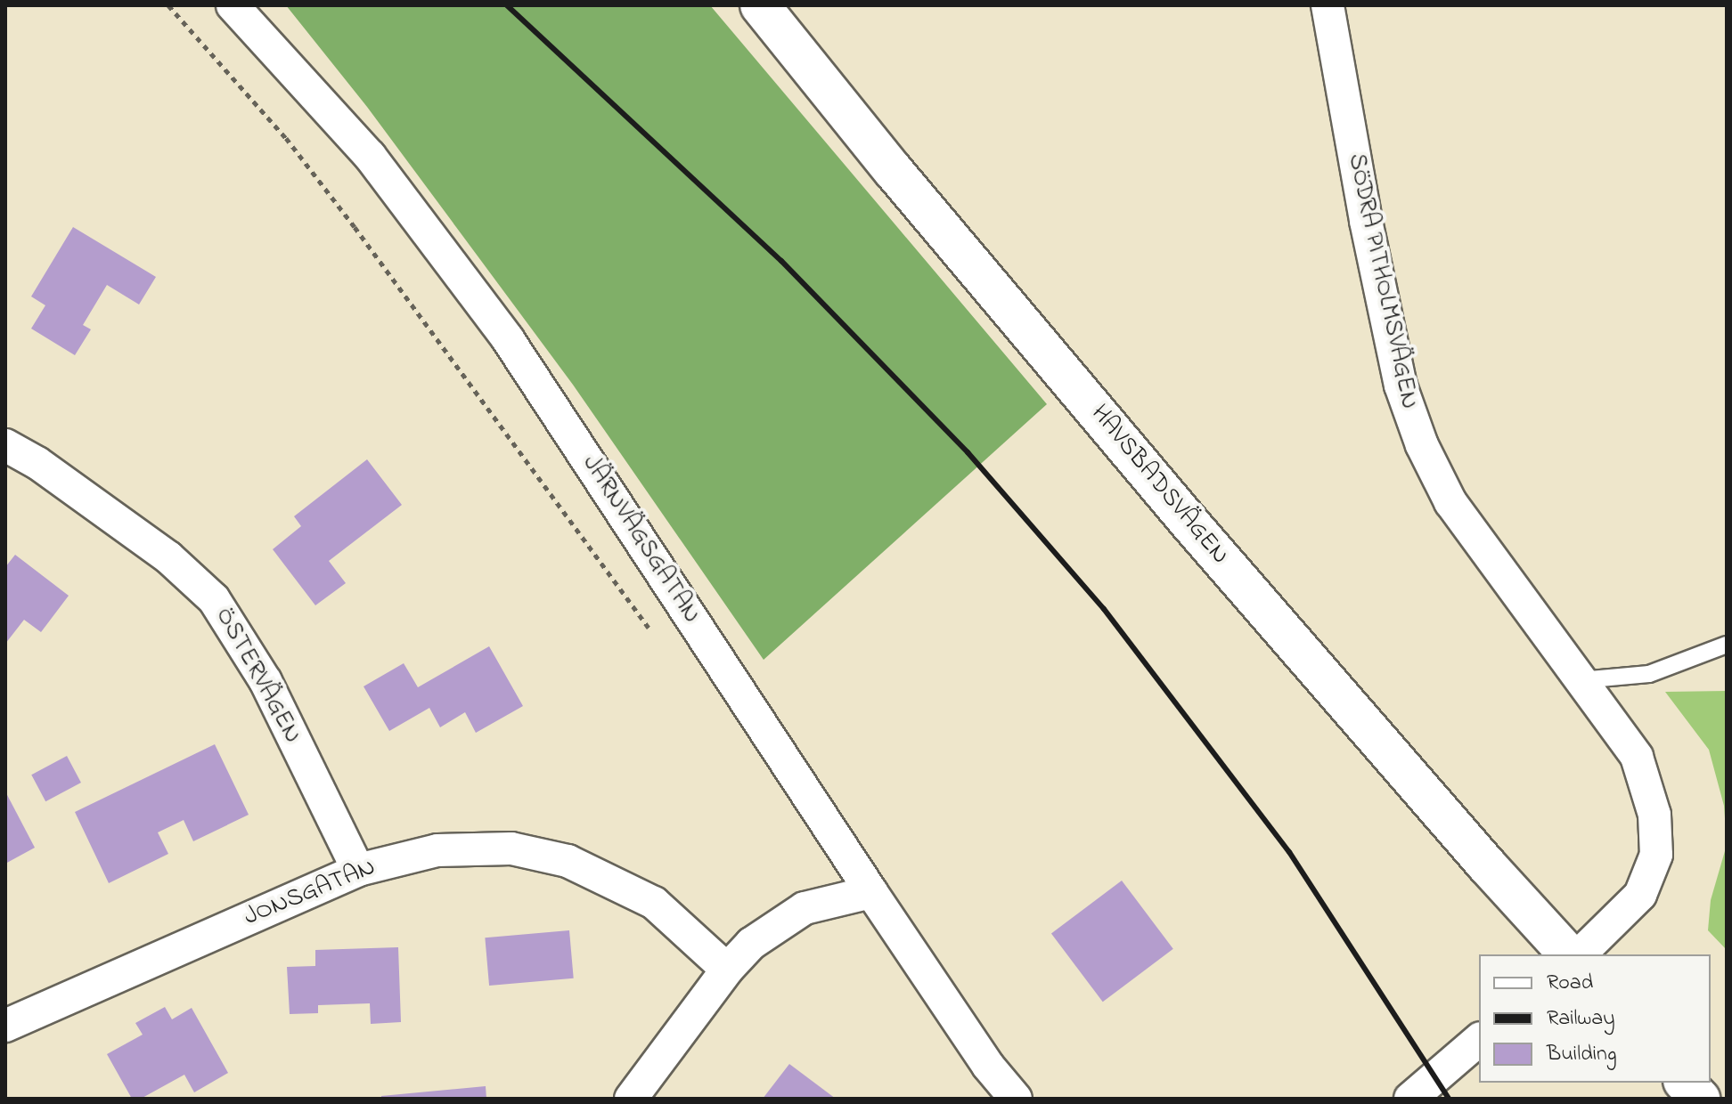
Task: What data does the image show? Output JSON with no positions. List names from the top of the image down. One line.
{"streets":{"main road":["HAVSBADSVÄGEN"],"street":["SÖDRA PITHOLMSVÄGEN","JÄRNVÄGSGATAN","ÖSTERVÄGEN","JONSGATAN"]},"crossings":[["ÖSTERVÄGEN","JONSGATAN"]],"legend":["Road","Railway","Building"]}
